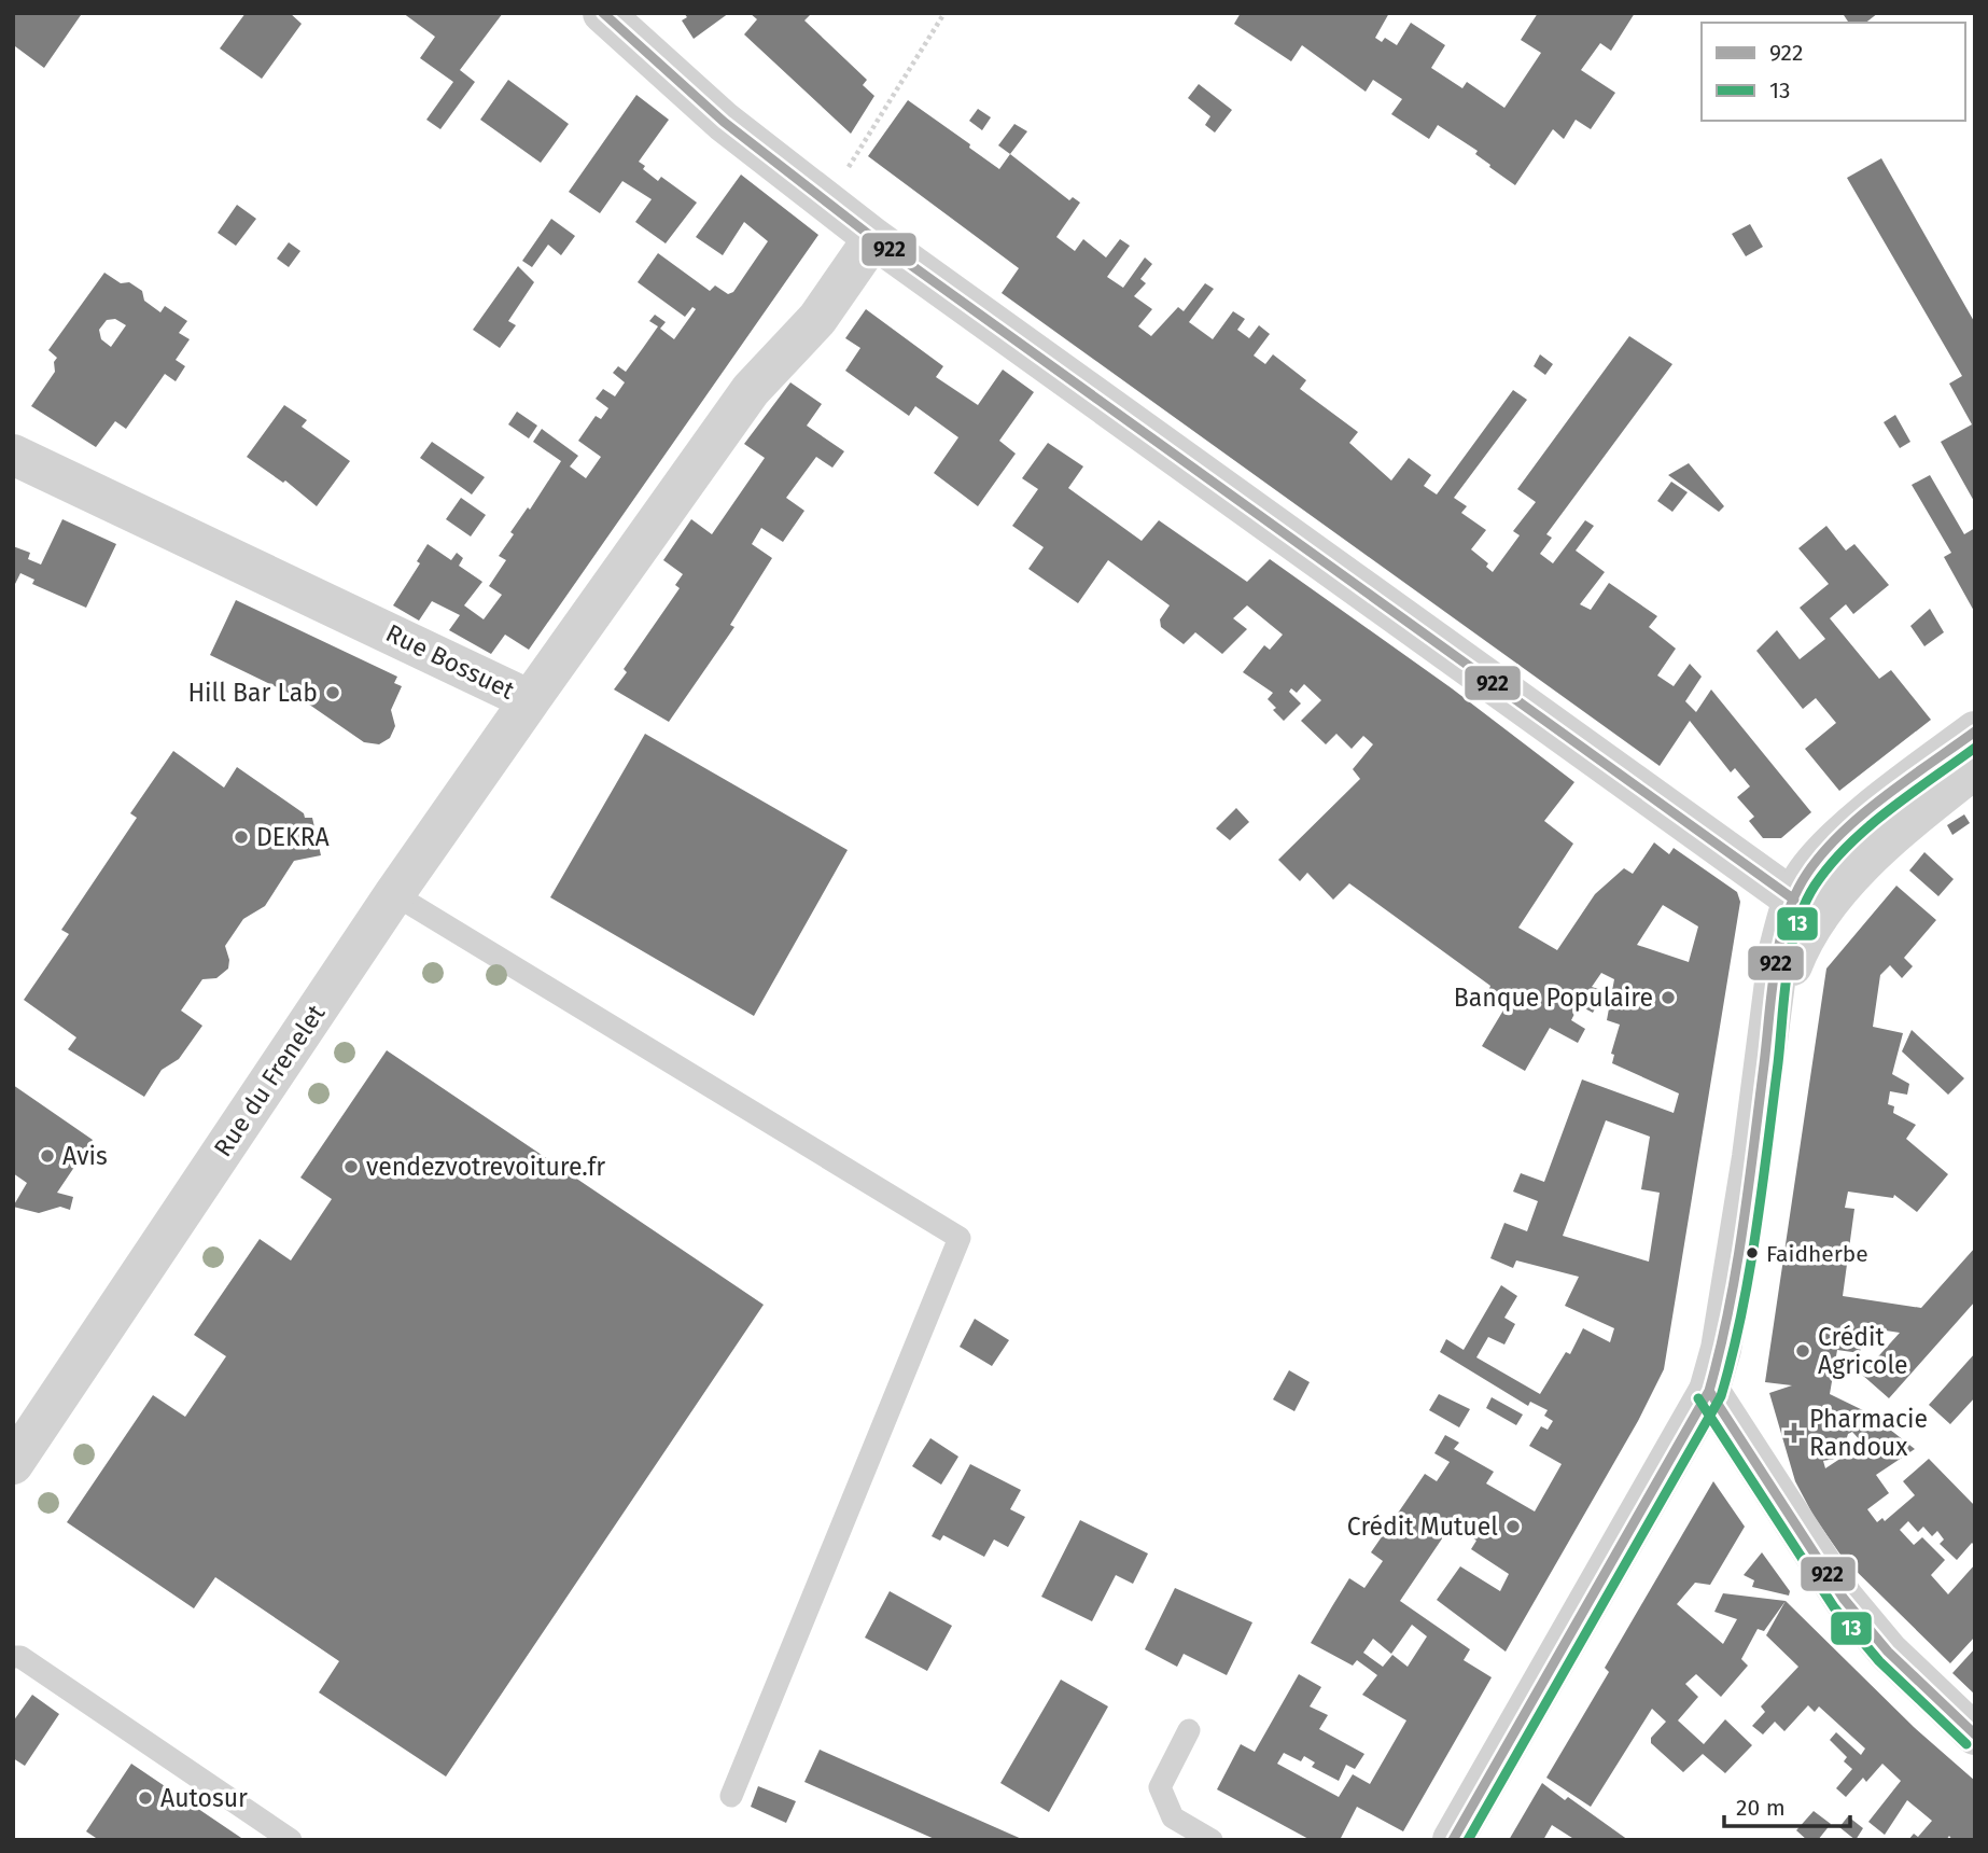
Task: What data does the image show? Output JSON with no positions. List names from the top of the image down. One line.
{"streets":{"street":["Rue Bossuet","Rue du Frenelet"]},"crossings":[["Rue Bossuet","Rue du Frenelet"]],"places":{"other":["Hill Bar Lab","DEKRA","Banque Populaire","Avis","vendezvotrevoiture.fr","Faidherbe","Crédit Agricole","Crédit Mutuel","Autosur"],"health":["Pharmacie Randoux"]},"lines":["transit line 922","transit line 13"],"legend":["922","13"],"scale_bar":"20 m"}
